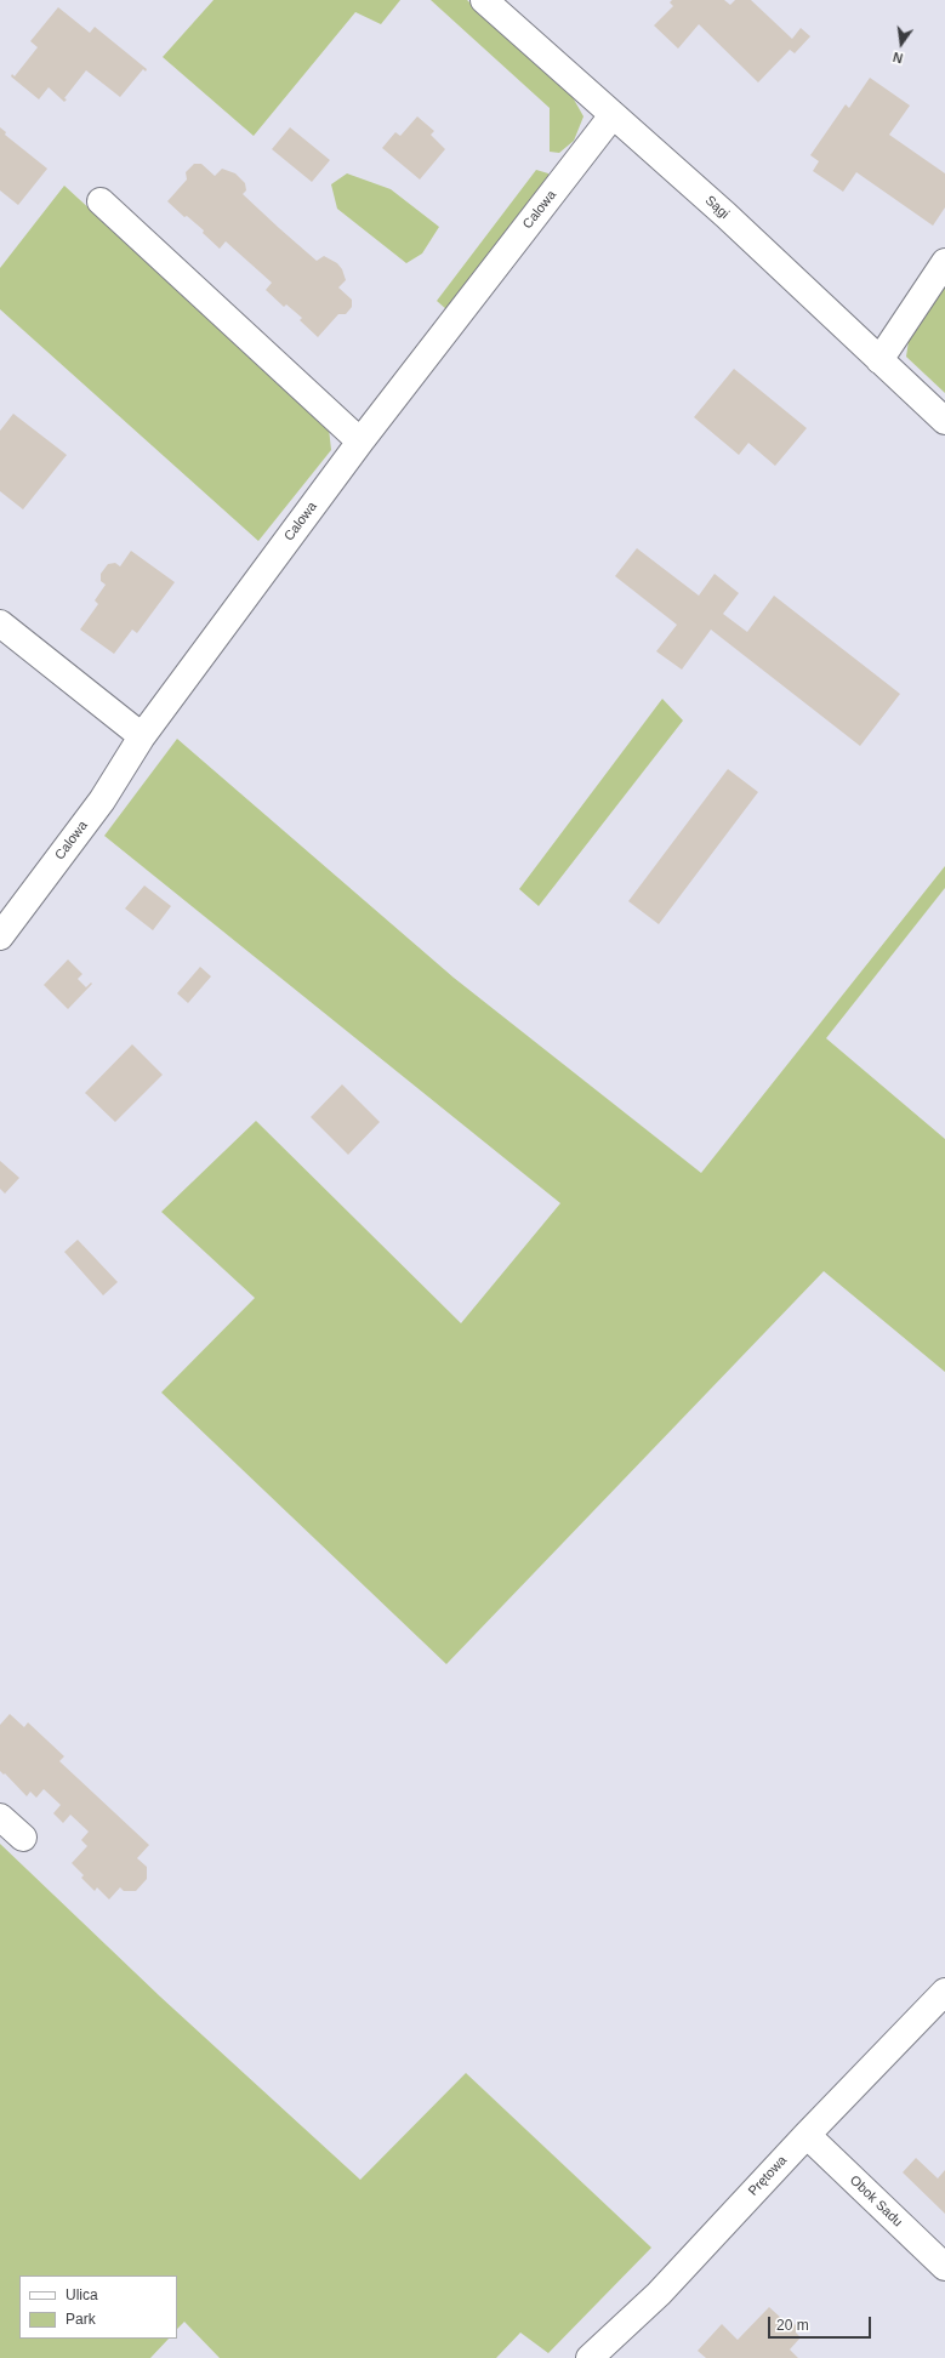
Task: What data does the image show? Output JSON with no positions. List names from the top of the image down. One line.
{"streets":{"street":["Sągi","Calowa","Prętowa","Obok Sadu"]},"crossings":[["Sągi","Calowa"],["Prętowa","Obok Sadu"]],"legend":["Ulica","Park"],"scale_bar":"20 m","north":"bottom"}
